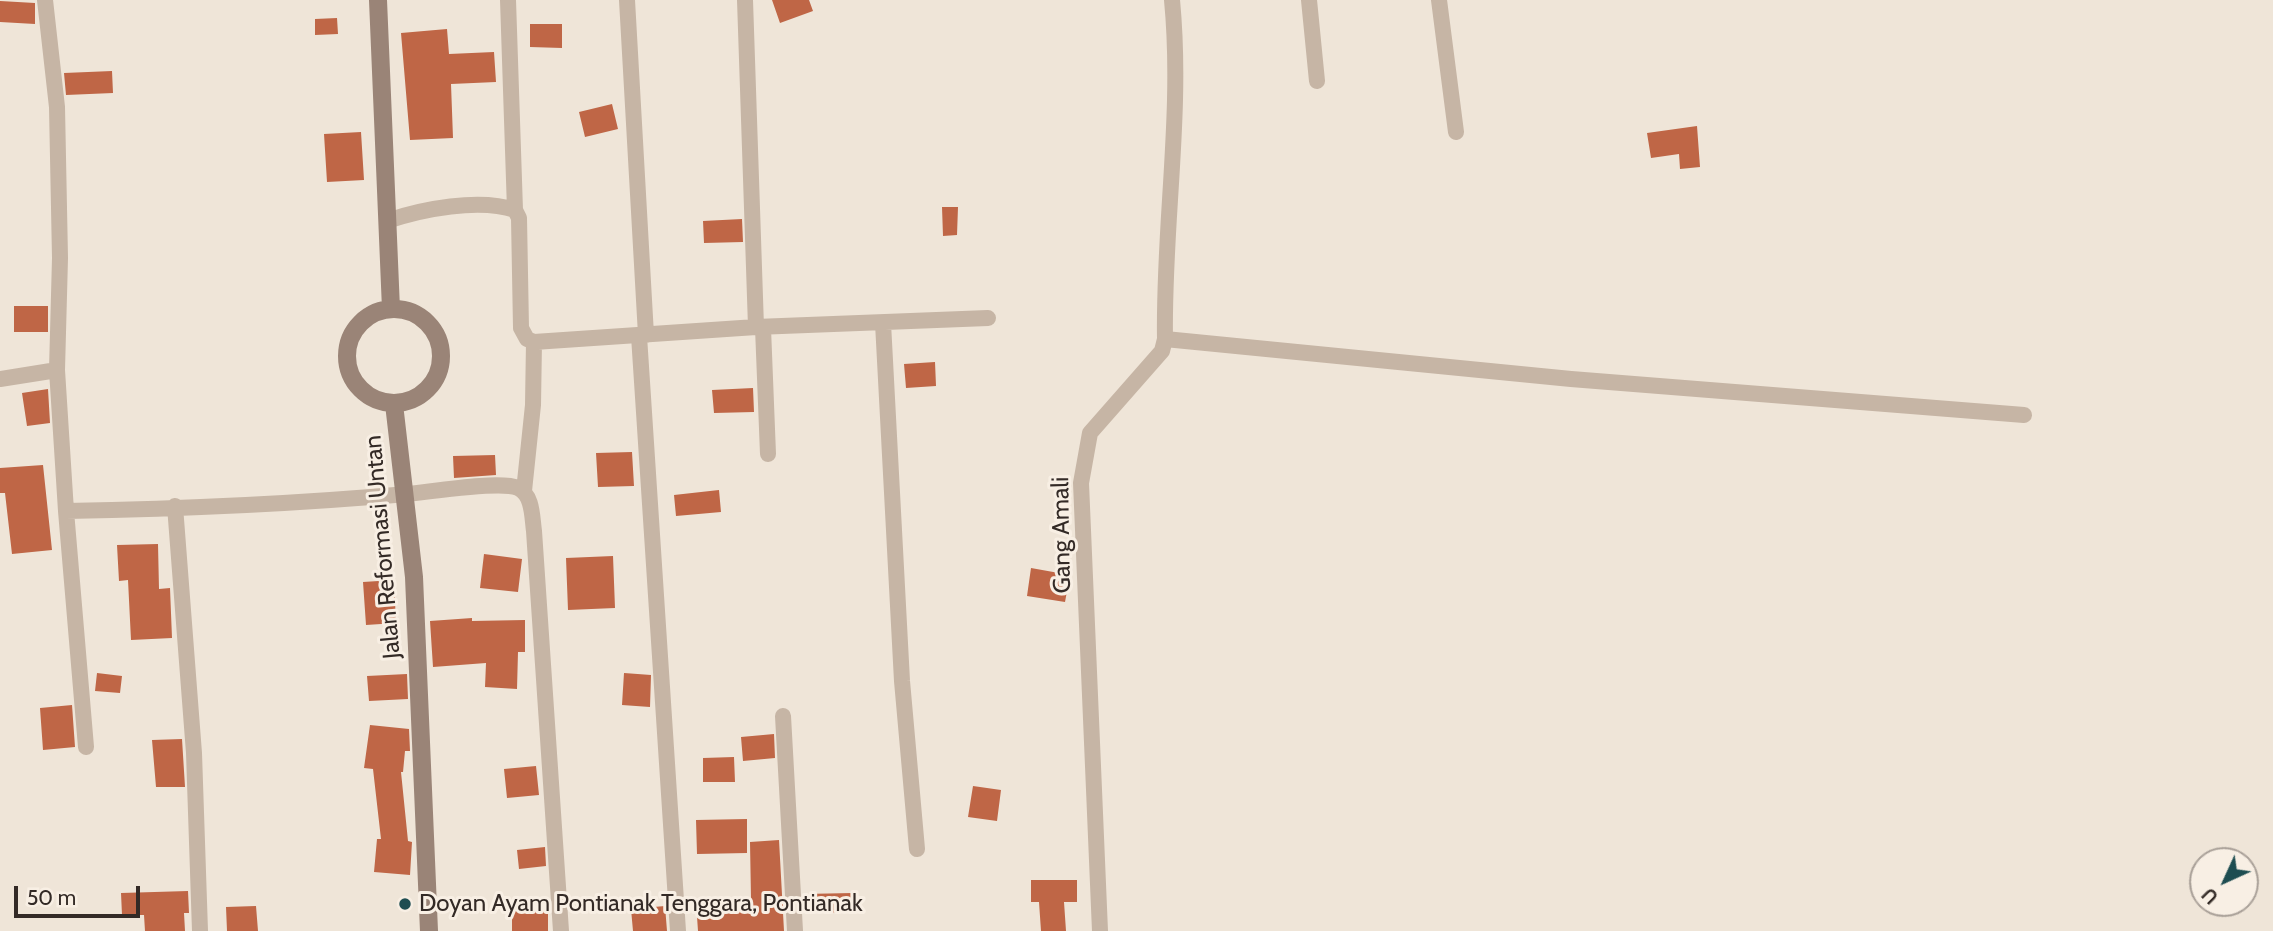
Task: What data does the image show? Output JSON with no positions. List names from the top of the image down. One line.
{"streets":{"street":["Gang Amali","Jalan Reformasi Untan"]},"places":["Doyan Ayam Pontianak Tenggara, Pontianak"],"scale_bar":"50 m","north":"bottom left"}
